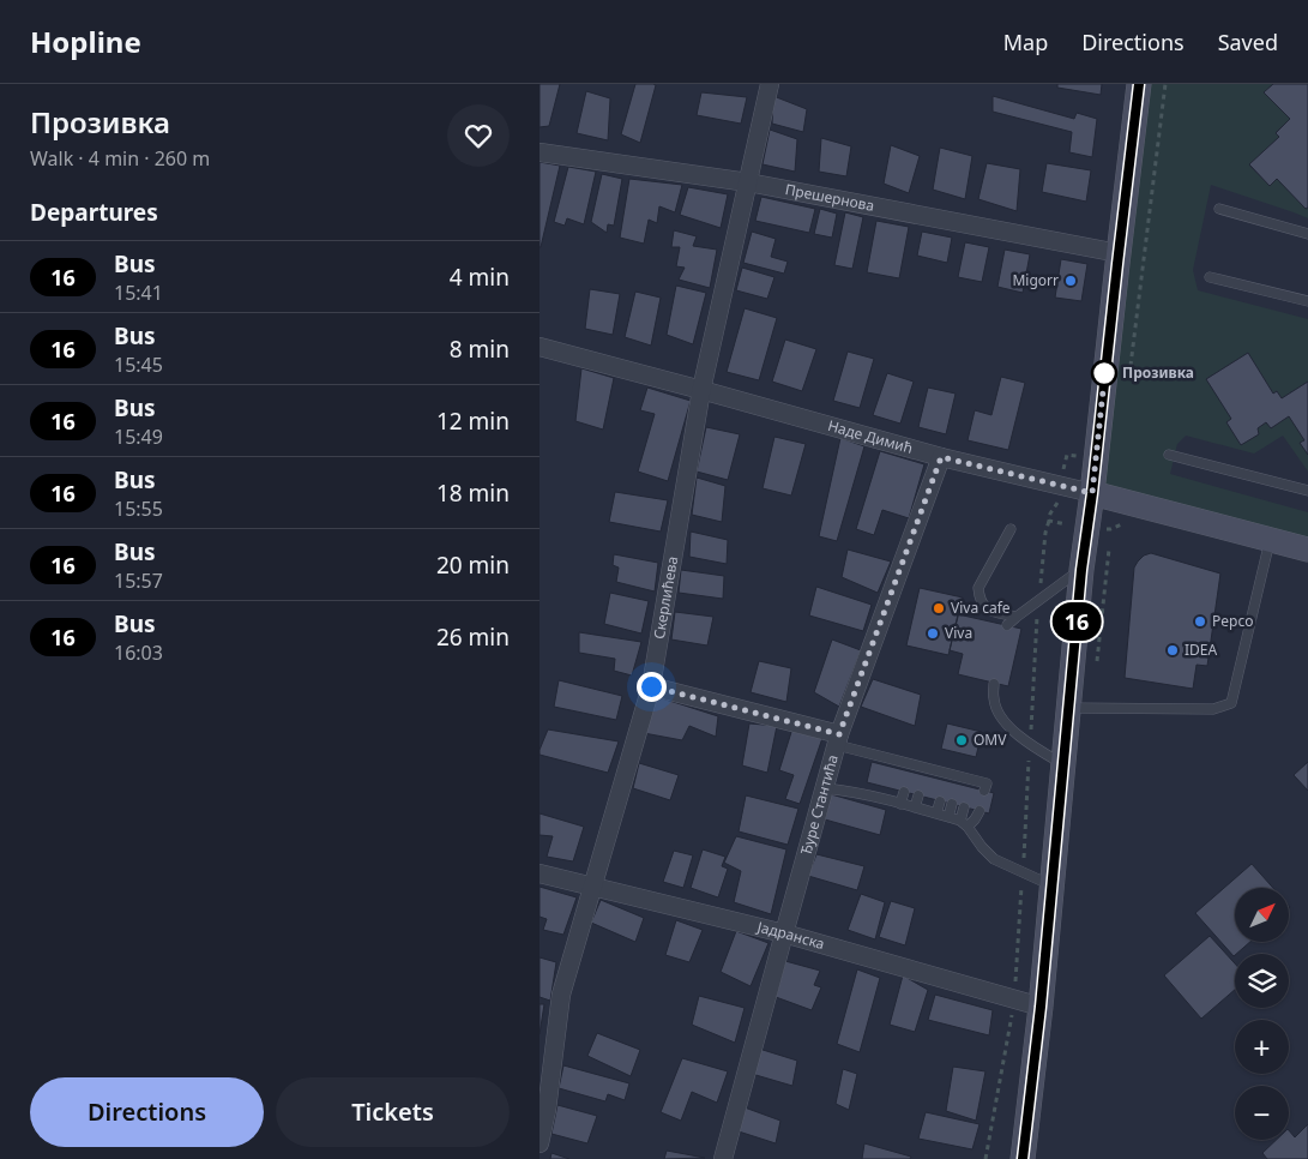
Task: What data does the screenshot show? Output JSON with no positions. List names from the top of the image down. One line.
{"streets":{"main road":["Наде Димић"],"street":["Прешернова","Скерлићева","Ђуре Стантића","Јадранска"]},"crossings":[["Прешернова","Скерлићева"],["Наде Димић","Скерлићева"],["Наде Димић","Ђуре Стантића"],["Скерлићева","Јадранска"],["Ђуре Стантића","Јадранска"]],"places":["Migorr","Прозивка","Viva cafe","Pepco","Viva","IDEA","OMV"],"lines":["bus line 16"],"north":"top right","page":{"header":"Hopline","nav":["Map","Directions","Saved"],"heading":[["Прозивка","Walk · 4 min · 260 m"],"Departures"],"on_map":"16","list":[{"mark":"16","name":"Bus","note":"15:41","value":"4 min"},{"mark":"16","name":"Bus","note":"15:45","value":"8 min"},{"mark":"16","name":"Bus","note":"15:49","value":"12 min"},{"mark":"16","name":"Bus","note":"15:55","value":"18 min"},{"mark":"16","name":"Bus","note":"15:57","value":"20 min"},{"mark":"16","name":"Bus","note":"16:03","value":"26 min"}],"map_buttons":["+","−"],"buttons":["Directions","Tickets"]}}
